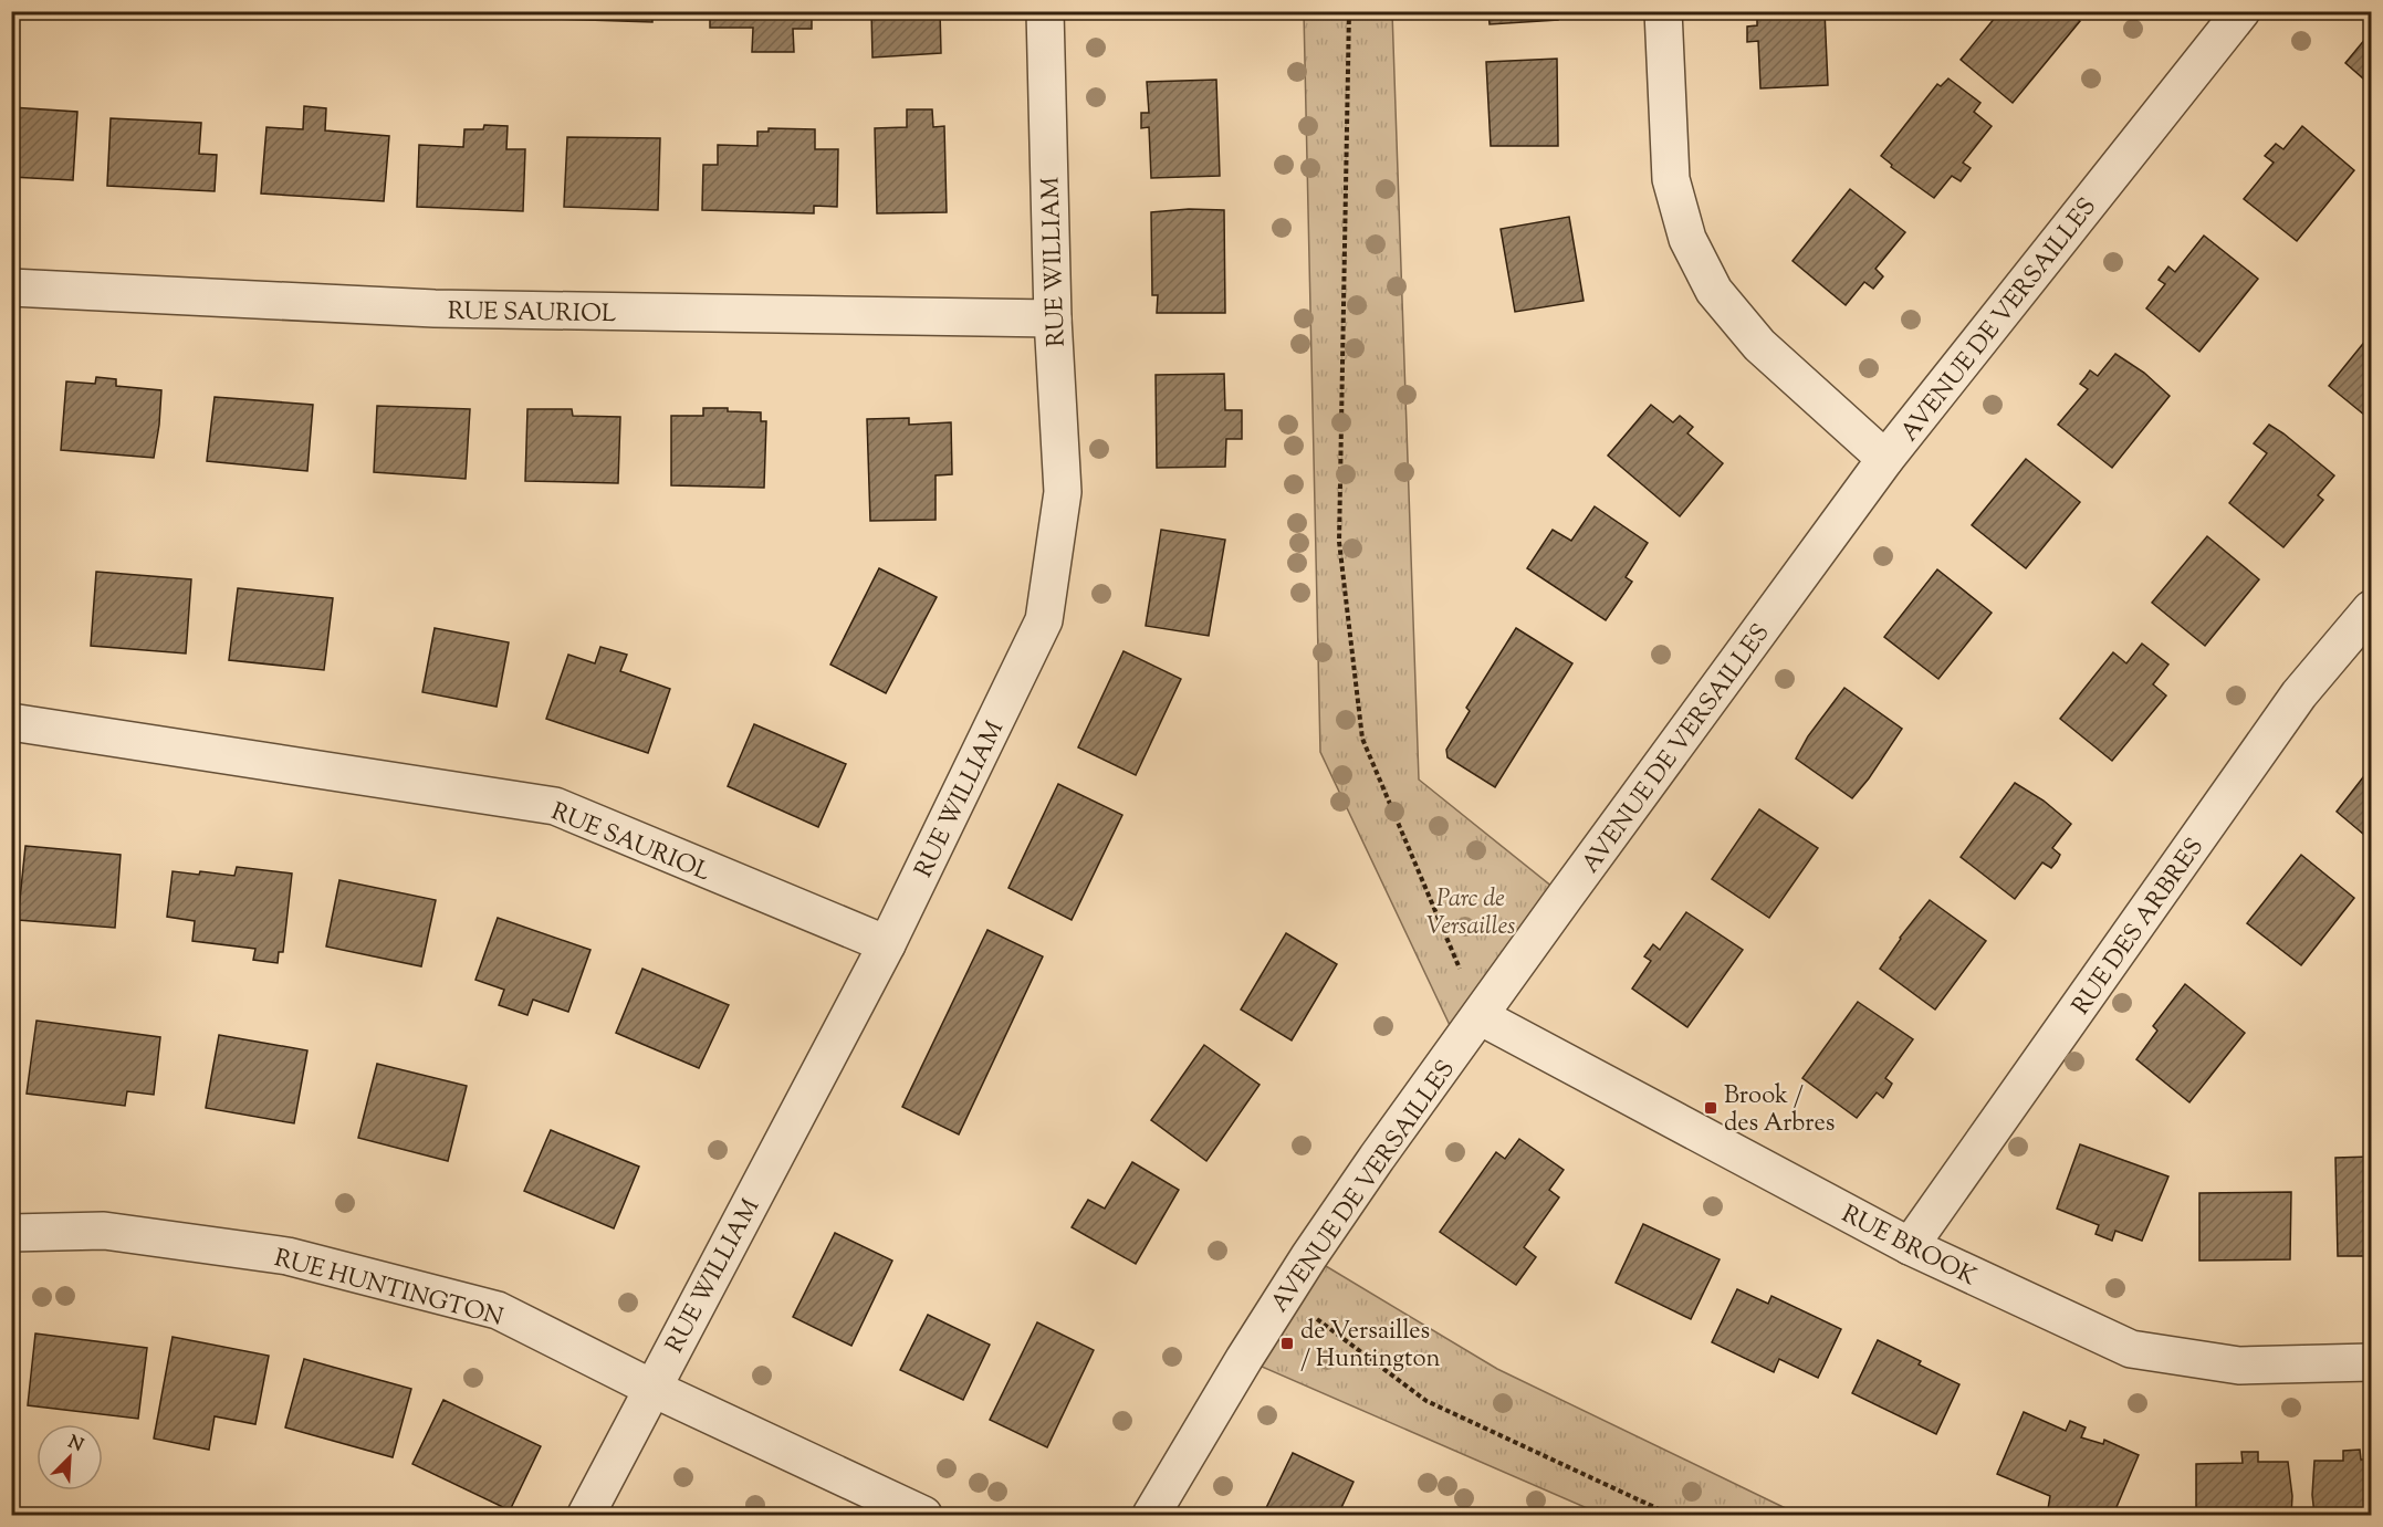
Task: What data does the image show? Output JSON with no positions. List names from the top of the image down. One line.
{"streets":{"street":["RUE WILLIAM","RUE SAURIOL","AVENUE DE VERSAILLES","RUE DES ARBRES","RUE BROOK","RUE HUNTINGTON"]},"crossings":[["RUE WILLIAM","RUE SAURIOL"],["RUE WILLIAM","RUE HUNTINGTON"],["AVENUE DE VERSAILLES","RUE BROOK"],["RUE DES ARBRES","RUE BROOK"]],"parks":["Parc de Versailles"],"places":{"transit":["Brook / des Arbres","de Versailles / Huntington"]},"north":"top right"}
